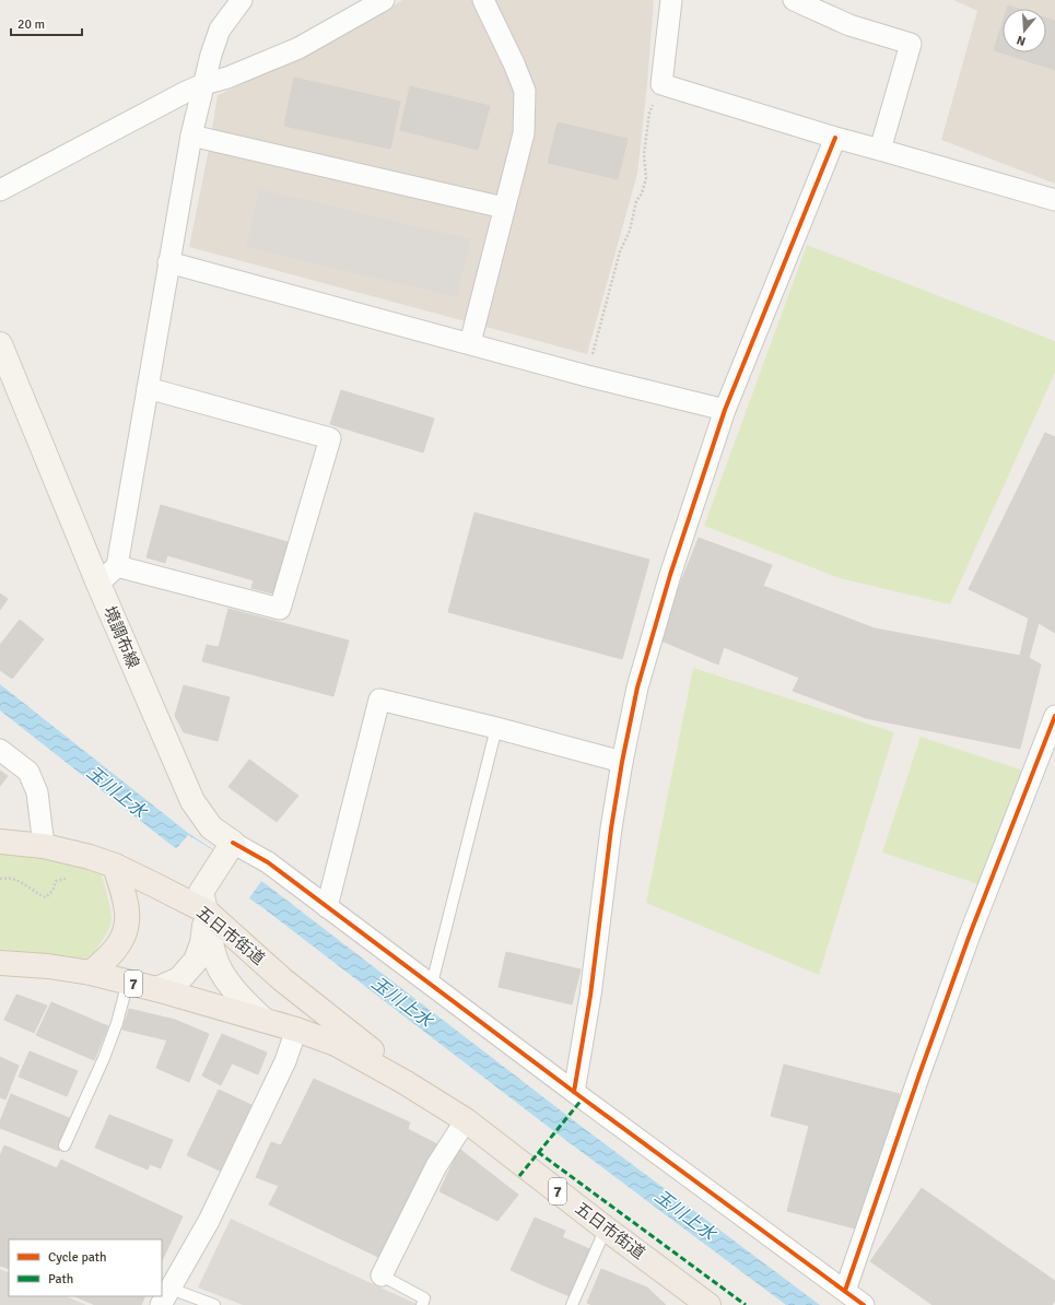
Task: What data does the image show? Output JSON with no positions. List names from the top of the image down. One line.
{"streets":{"main road":["境調布線","五日市街道","7"]},"water":["玉川上水"],"legend":["Cycle path","Path"],"scale_bar":"20 m","north":"bottom"}
